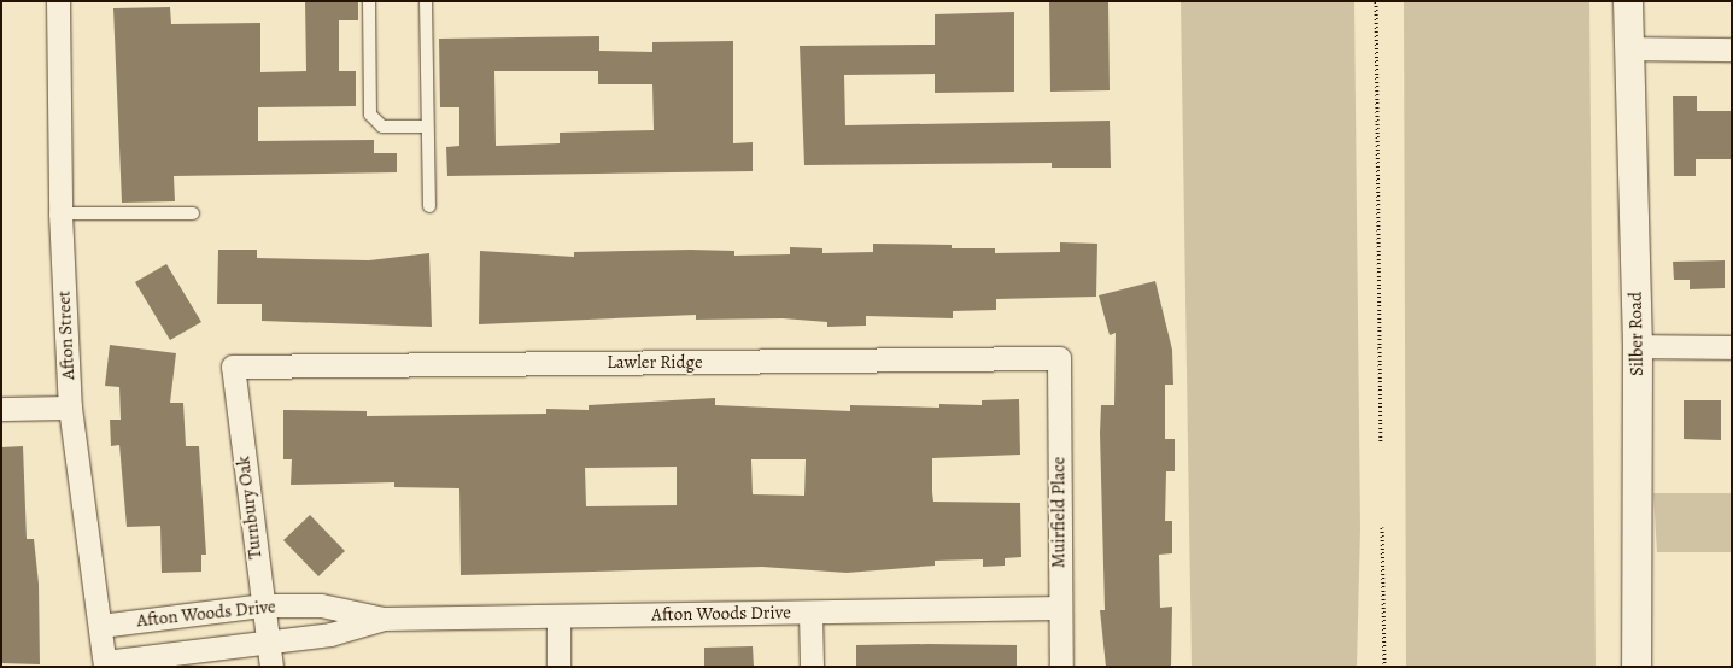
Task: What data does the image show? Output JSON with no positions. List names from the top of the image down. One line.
{"streets":{"street":["Silber Road","Afton Street","Lawler Ridge","Turnbury Oak","Muirfield Place","Afton Woods Drive"]},"crossings":[["Afton Street","Afton Woods Drive"],["Lawler Ridge","Turnbury Oak"],["Lawler Ridge","Muirfield Place"],["Turnbury Oak","Afton Woods Drive"],["Muirfield Place","Afton Woods Drive"]]}
